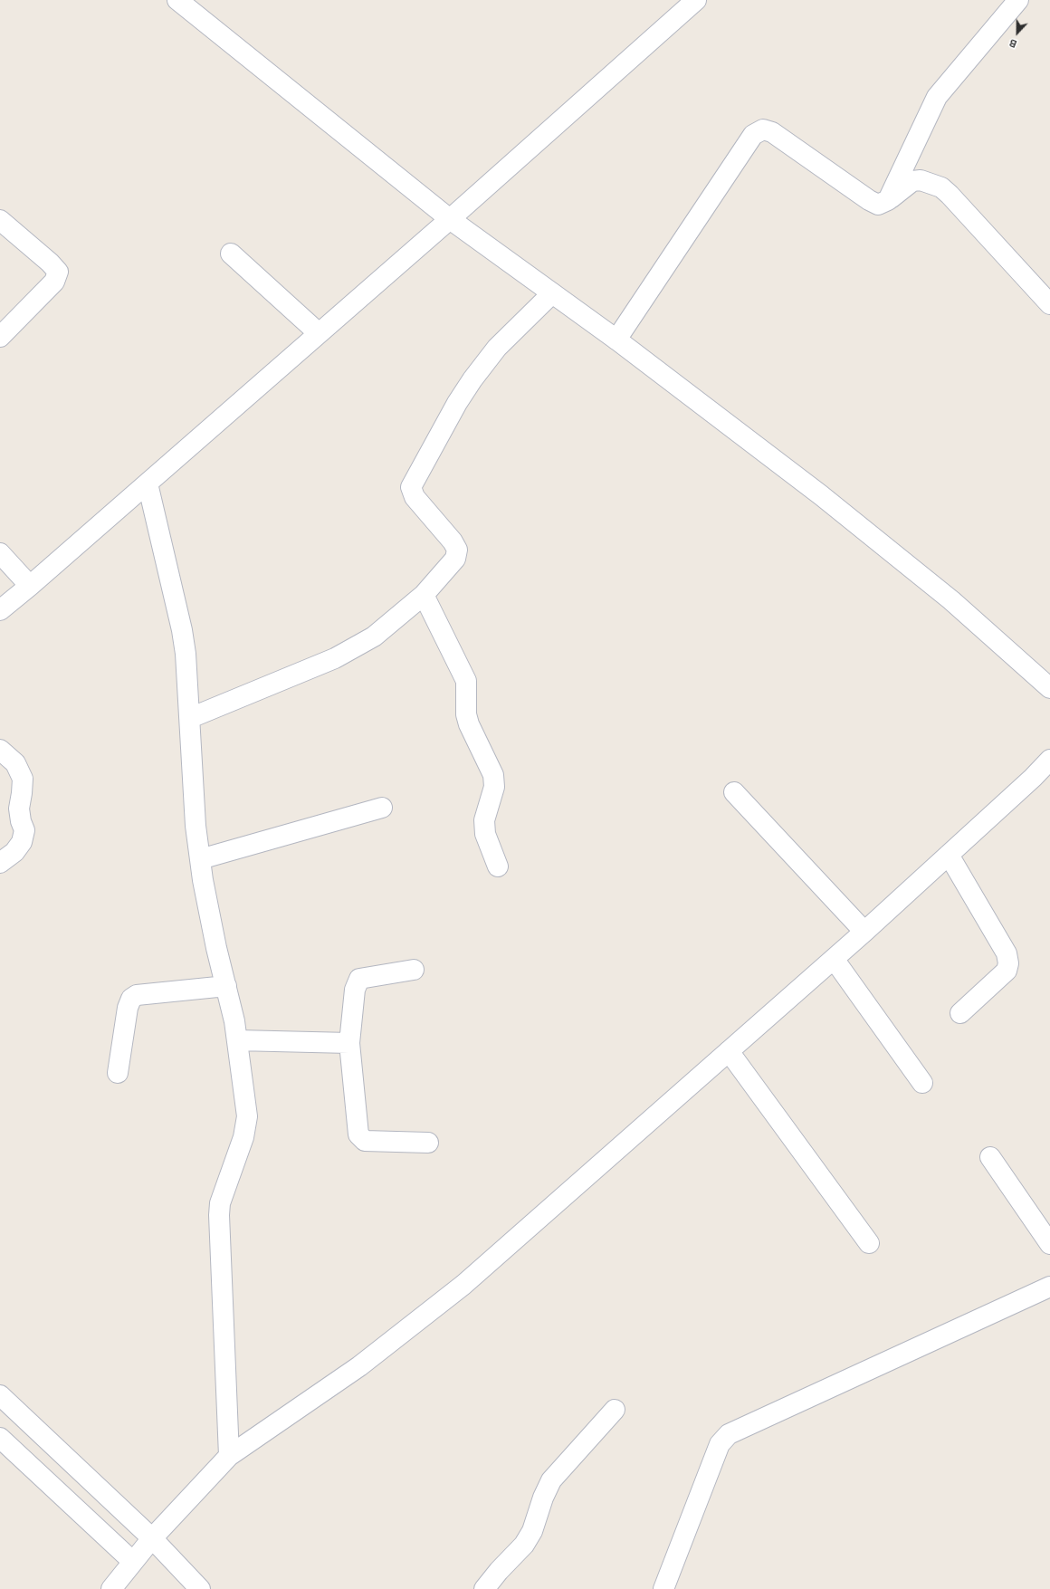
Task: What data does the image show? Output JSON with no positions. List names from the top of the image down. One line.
{"north":"bottom"}
